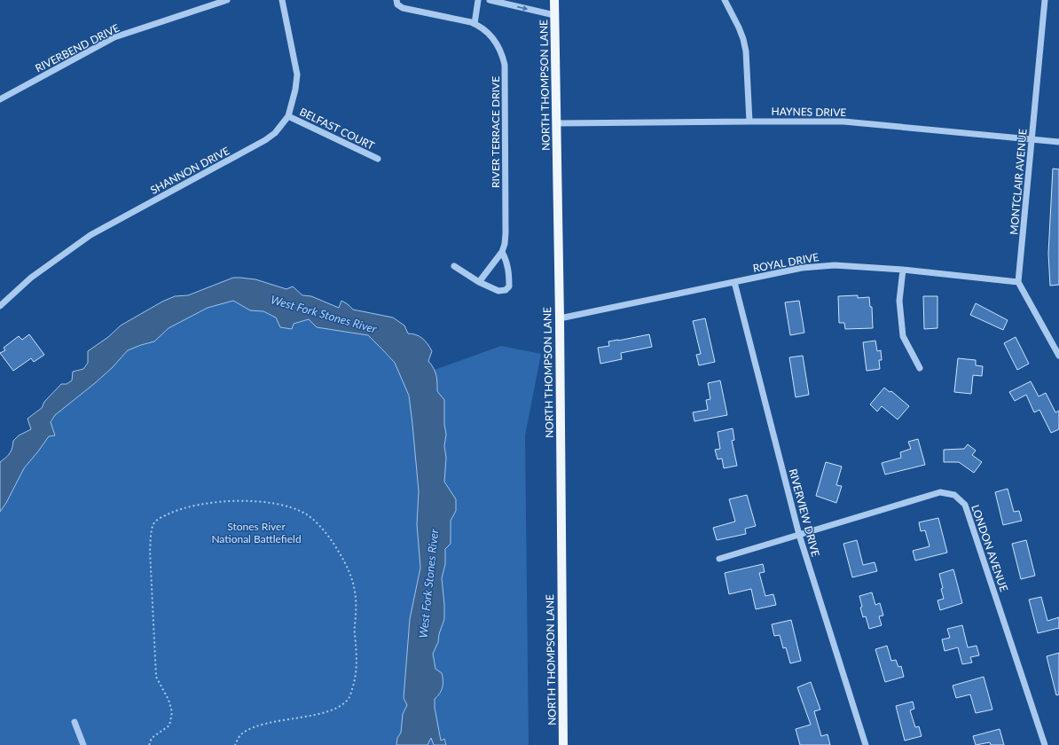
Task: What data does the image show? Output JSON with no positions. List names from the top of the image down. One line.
{"streets":{"main road":["NORTH THOMPSON LANE"],"street":["RIVERBEND DRIVE","HAYNES DRIVE","BELFAST COURT","RIVER TERRACE DRIVE","SHANNON DRIVE","MONTCLAIR AVENUE","ROYAL DRIVE","RIVERVIEW DRIVE","LONDON AVENUE"]},"crossings":[["NORTH THOMPSON LANE","HAYNES DRIVE"],["NORTH THOMPSON LANE","ROYAL DRIVE"],["HAYNES DRIVE","MONTCLAIR AVENUE"],["BELFAST COURT","SHANNON DRIVE"],["MONTCLAIR AVENUE","ROYAL DRIVE"],["ROYAL DRIVE","RIVERVIEW DRIVE"],["RIVERVIEW DRIVE","LONDON AVENUE"]],"water":["West Fork Stones River"],"parks":["Stones River National Battlefield"]}
